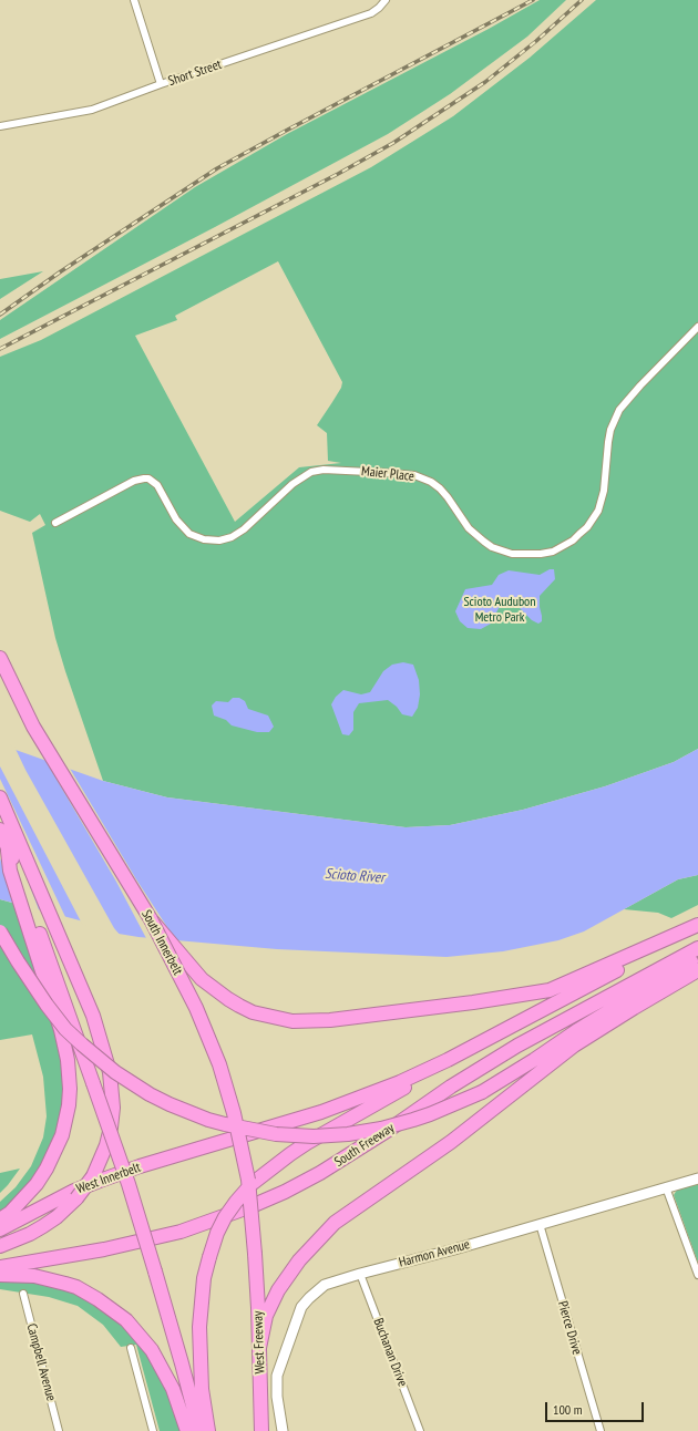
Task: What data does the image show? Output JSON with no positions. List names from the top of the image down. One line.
{"streets":{"highway":["South Innerbelt","South Freeway","West Innerbelt","West Freeway"],"main road":["Harmon Avenue"],"street":["Short Street","Maier Place","Pierce Drive","Buchanan Drive","Campbell Avenue"]},"crossings":[["South Innerbelt","West Freeway"],["Harmon Avenue","Pierce Drive"],["Harmon Avenue","Buchanan Drive"]],"water":["Scioto River"],"parks":["Scioto Audubon Metro Park"],"scale_bar":"100 m"}
